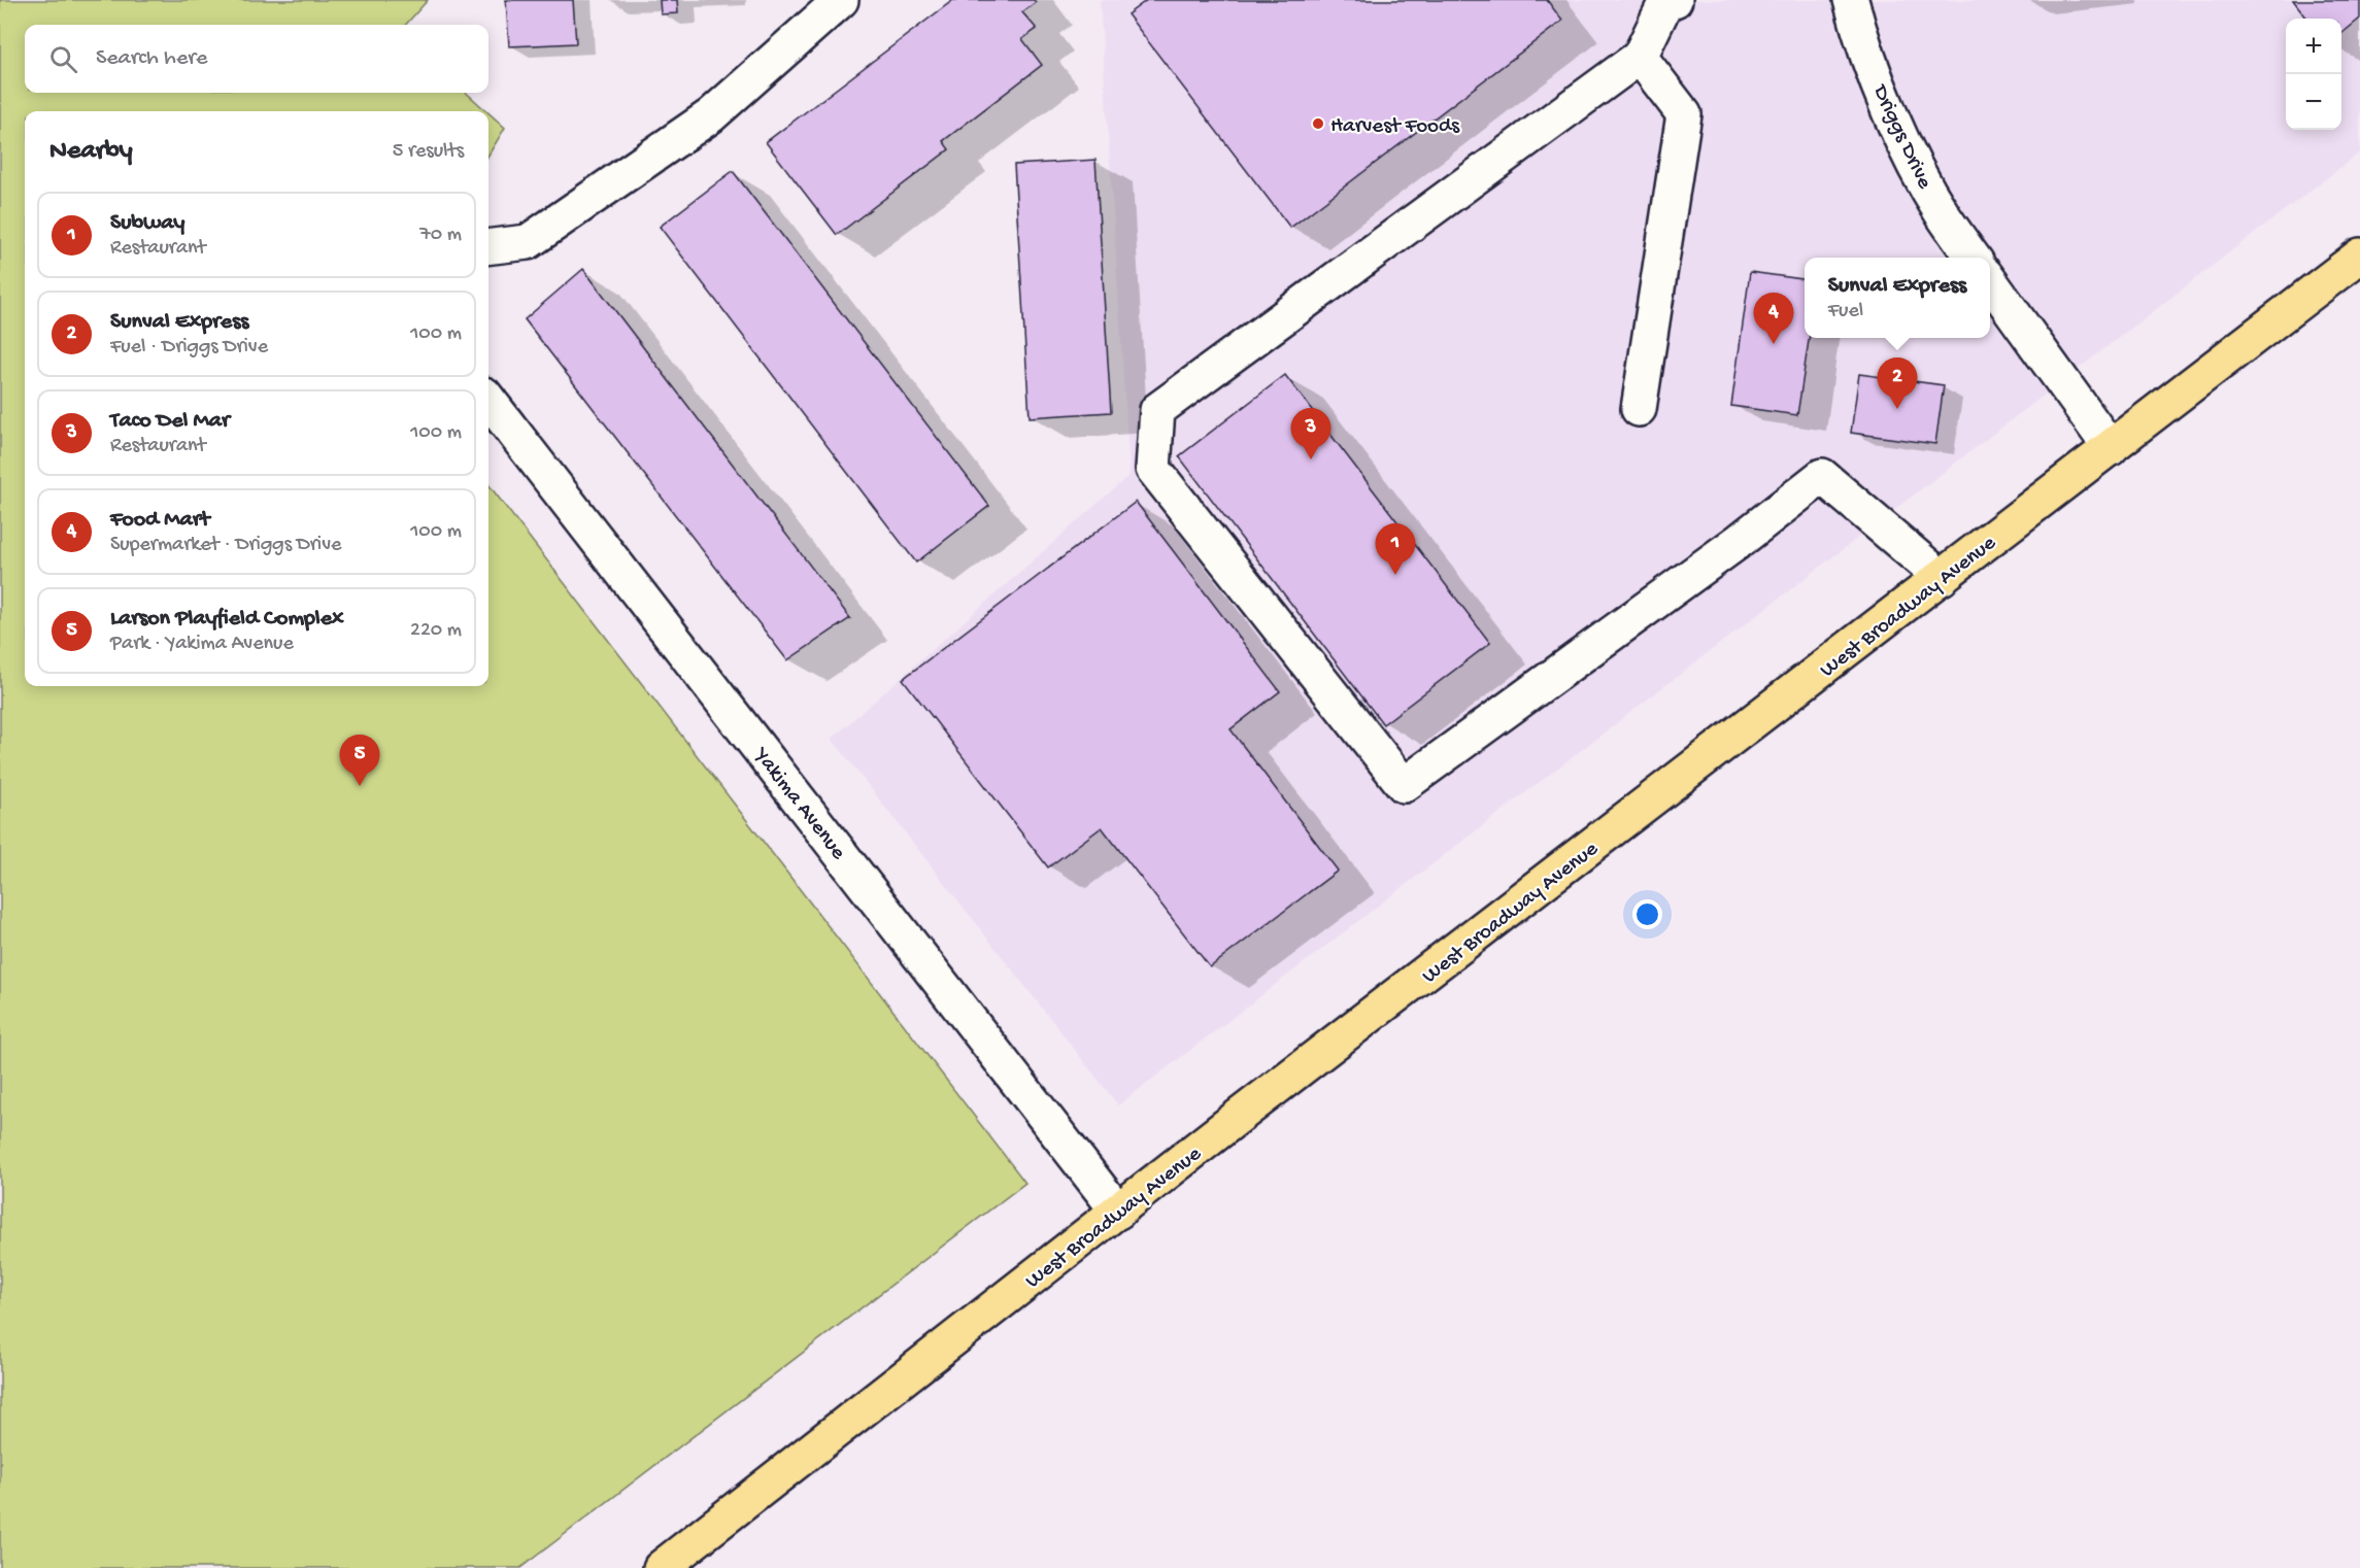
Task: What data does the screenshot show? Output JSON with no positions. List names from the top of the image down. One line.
{"streets":{"main road":["West Broadway Avenue"],"street":["Driggs Drive","Yakima Avenue"]},"crossings":[["West Broadway Avenue","Yakima Avenue"]],"places":["Harvest Foods"],"page":{"map_buttons":["+","−"],"search":"Search here","heading":["Nearby","5 results"],"list":[{"mark":"1","name":"Subway","note":"Restaurant","value":"70 m"},{"mark":"2","name":"Sunval Express","note":"Fuel · Driggs Drive","value":"100 m"},{"mark":"3","name":"Taco Del Mar","note":"Restaurant","value":"100 m"},{"mark":"4","name":"Food Mart","note":"Supermarket · Driggs Drive","value":"100 m"},{"mark":"5","name":"Larson Playfield Complex","note":"Park · Yakima Avenue","value":"220 m"}],"popup":["Sunval Express","Fuel"],"pins":["4","2","3","1","5"]}}
